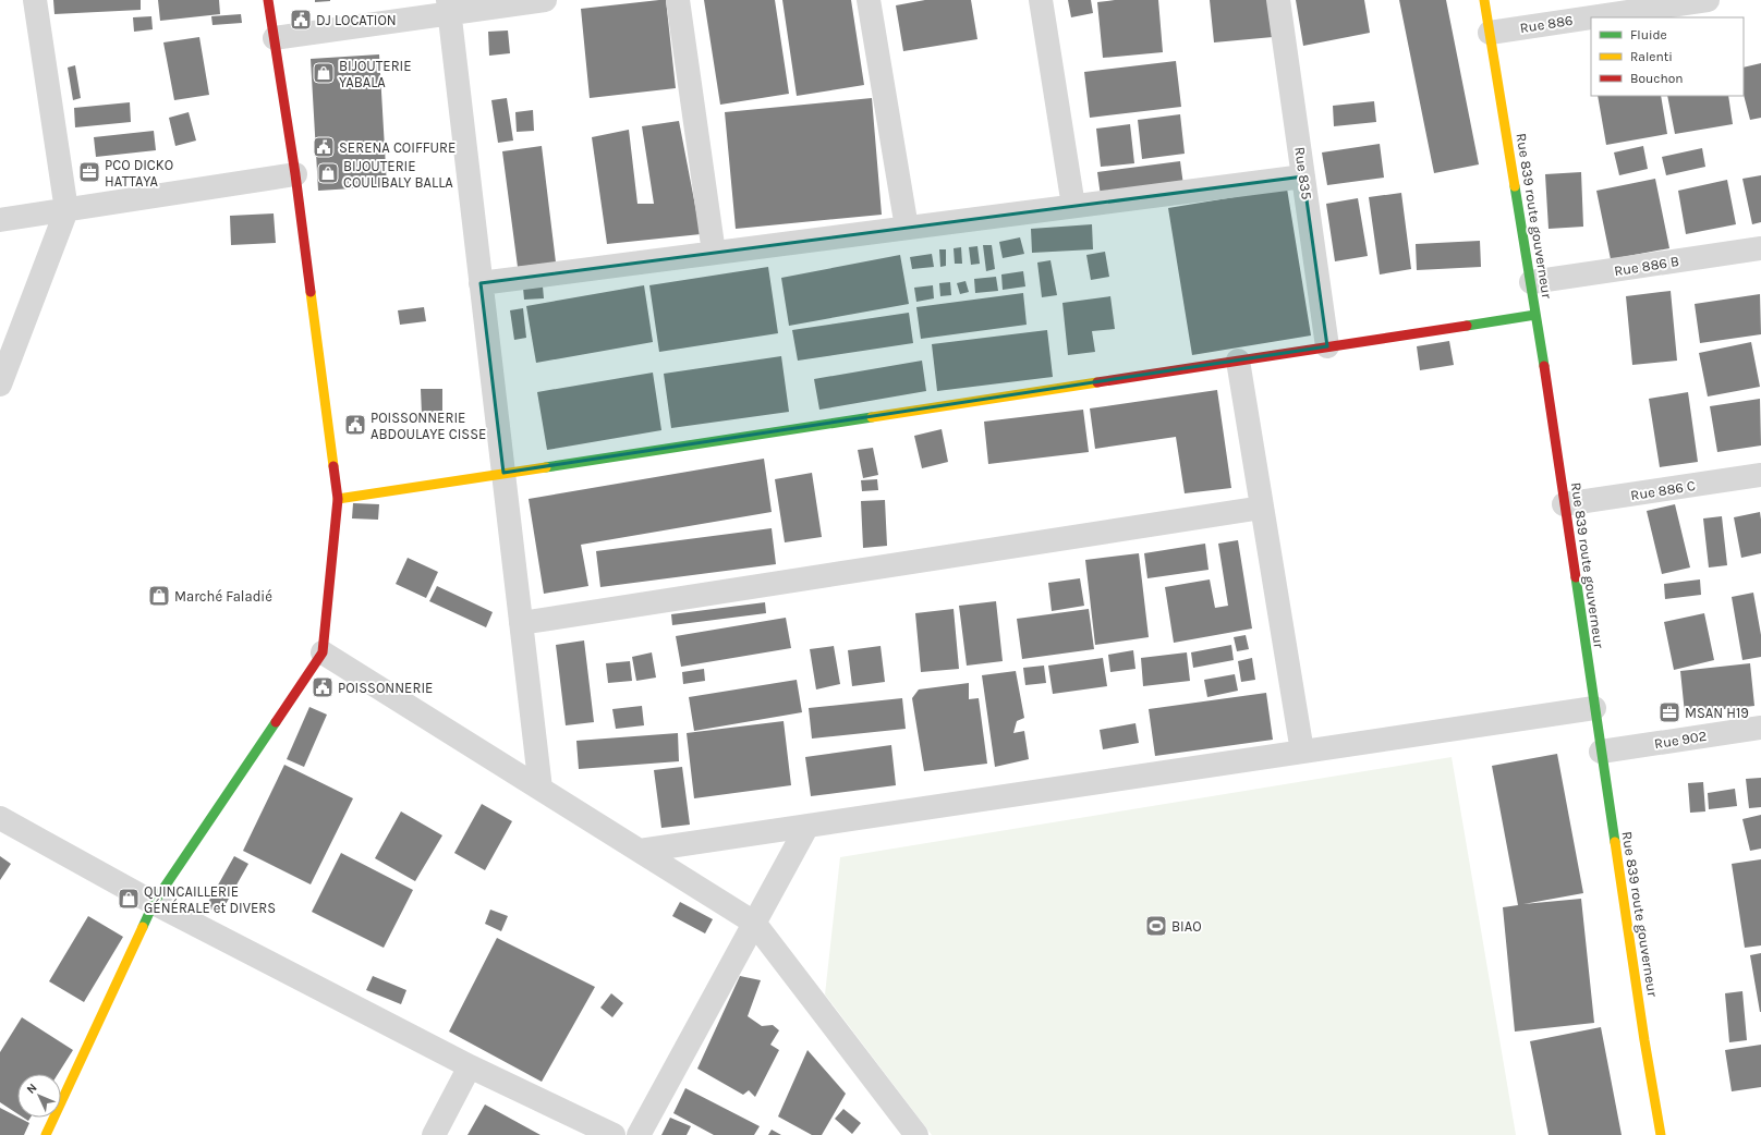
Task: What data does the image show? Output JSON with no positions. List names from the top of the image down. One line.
{"streets":{"street":["Rue 886","Rue 835","Rue 839 route gouverneur","Rue 886 B","Rue 886 C","Rue 902"]},"crossings":[["Rue 886","Rue 839 route gouverneur"],["Rue 839 route gouverneur","Rue 886 B"],["Rue 839 route gouverneur","Rue 886 C"],["Rue 839 route gouverneur","Rue 902"]],"places":{"public building":["DJ LOCATION","SERENA COIFFURE","POISSONNERIE ABDOULAYE CISSE","POISSONNERIE"],"shop":["BIJOUTERIE YABALA","BIJOUTERIE COULIBALY BALLA","Marché Faladié","QUINCAILLERIE GÉNÉRALE et DIVERS"],"office":["PCO DICKO HATTAYA","MSAN H19"],"sports":["BIAO"]},"legend":["Fluide","Ralenti","Bouchon"],"north":"top left"}
